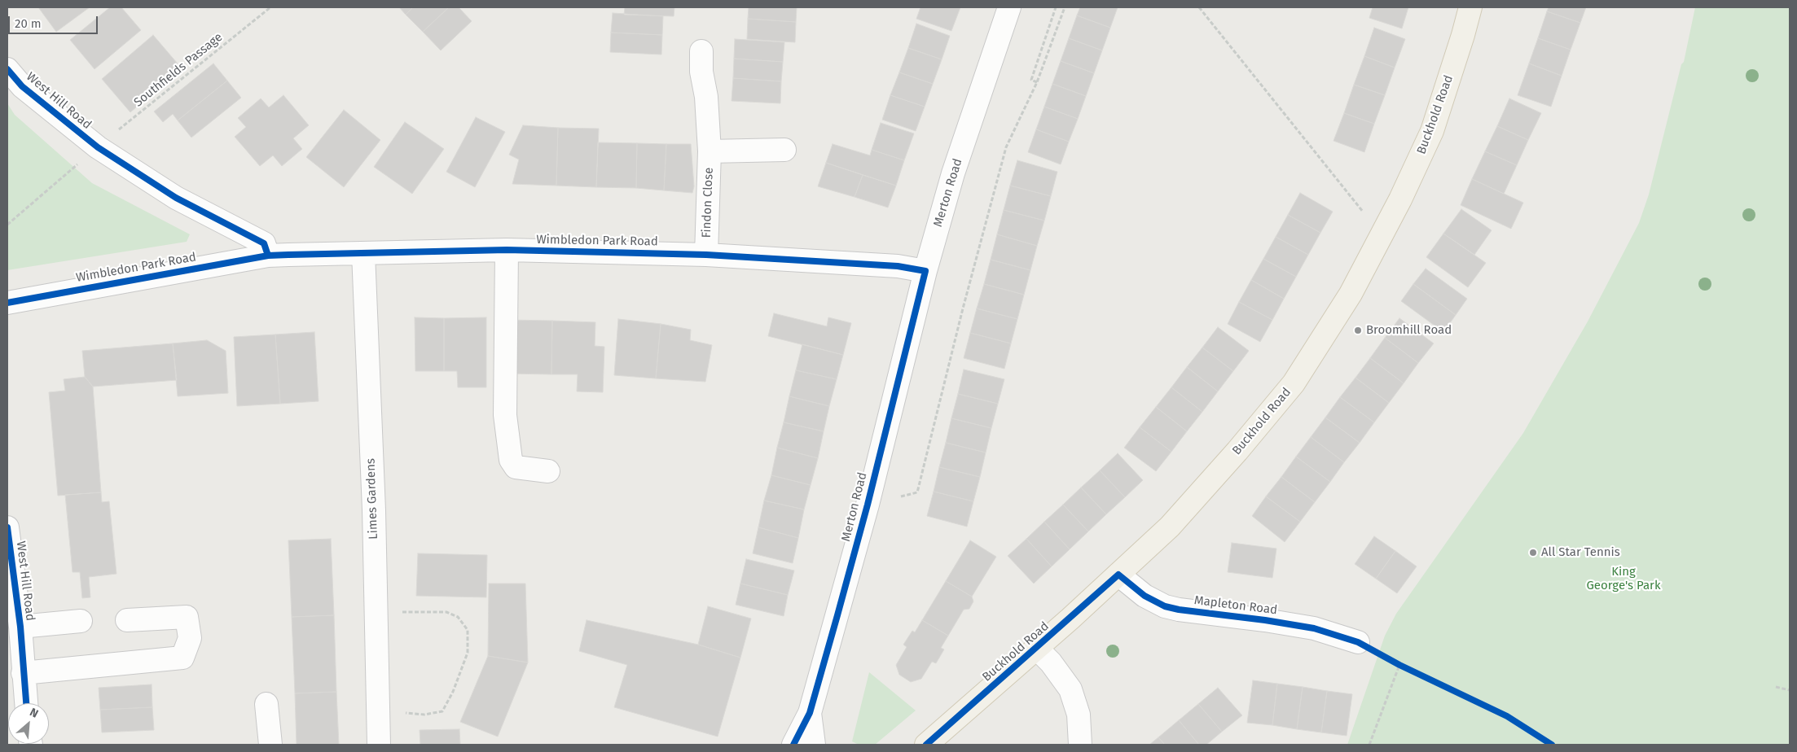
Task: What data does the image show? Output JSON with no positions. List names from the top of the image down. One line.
{"streets":{"main road":["Buckhold Road"],"street":["West Hill Road","Merton Road","Findon Close","Wimbledon Park Road","Limes Gardens","Mapleton Road"],"path":["Southfields Passage"]},"crossings":[["Southfields Passage","West Hill Road"],["Buckhold Road","Mapleton Road"],["Merton Road","Wimbledon Park Road"],["Findon Close","Wimbledon Park Road"],["Wimbledon Park Road","Limes Gardens"]],"parks":["King George's Park"],"places":["Broomhill Road","All Star Tennis"],"scale_bar":"20 m","north":"top right"}
